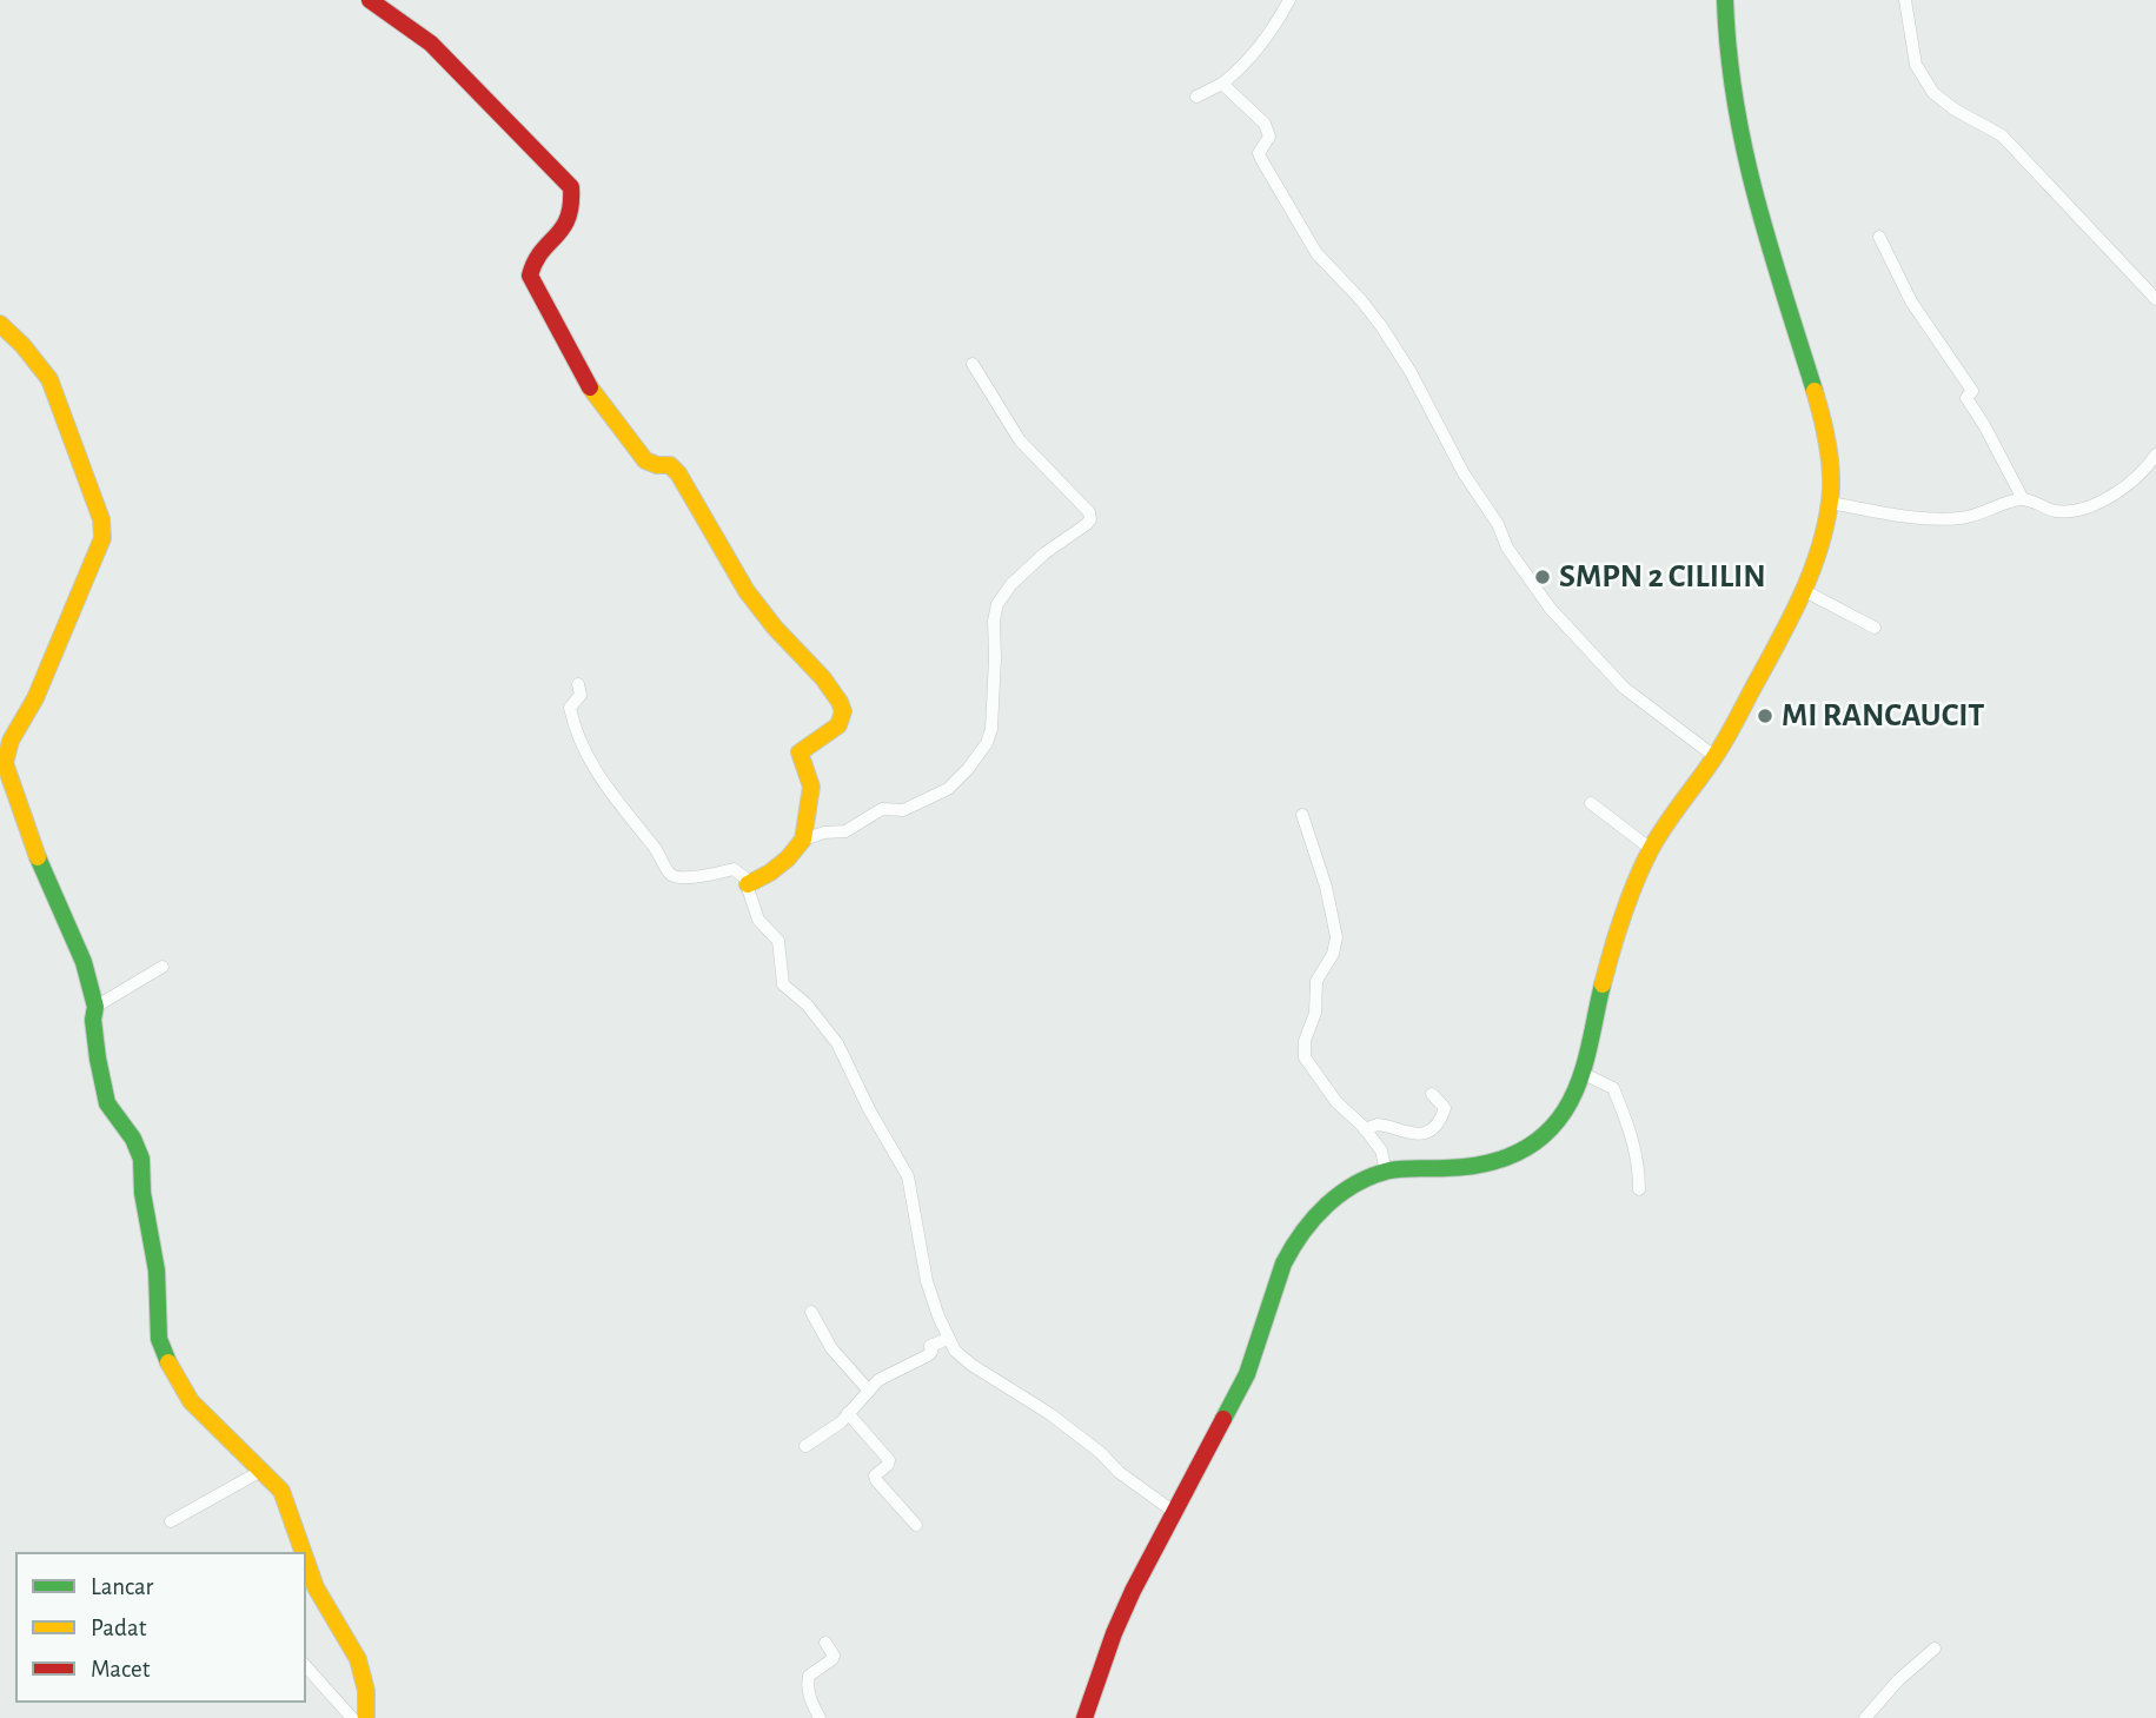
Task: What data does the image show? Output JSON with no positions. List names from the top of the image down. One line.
{"places":["SMPN 2 CILILIN","MI RANCAUCIT"],"legend":["Lancar","Padat","Macet"]}
